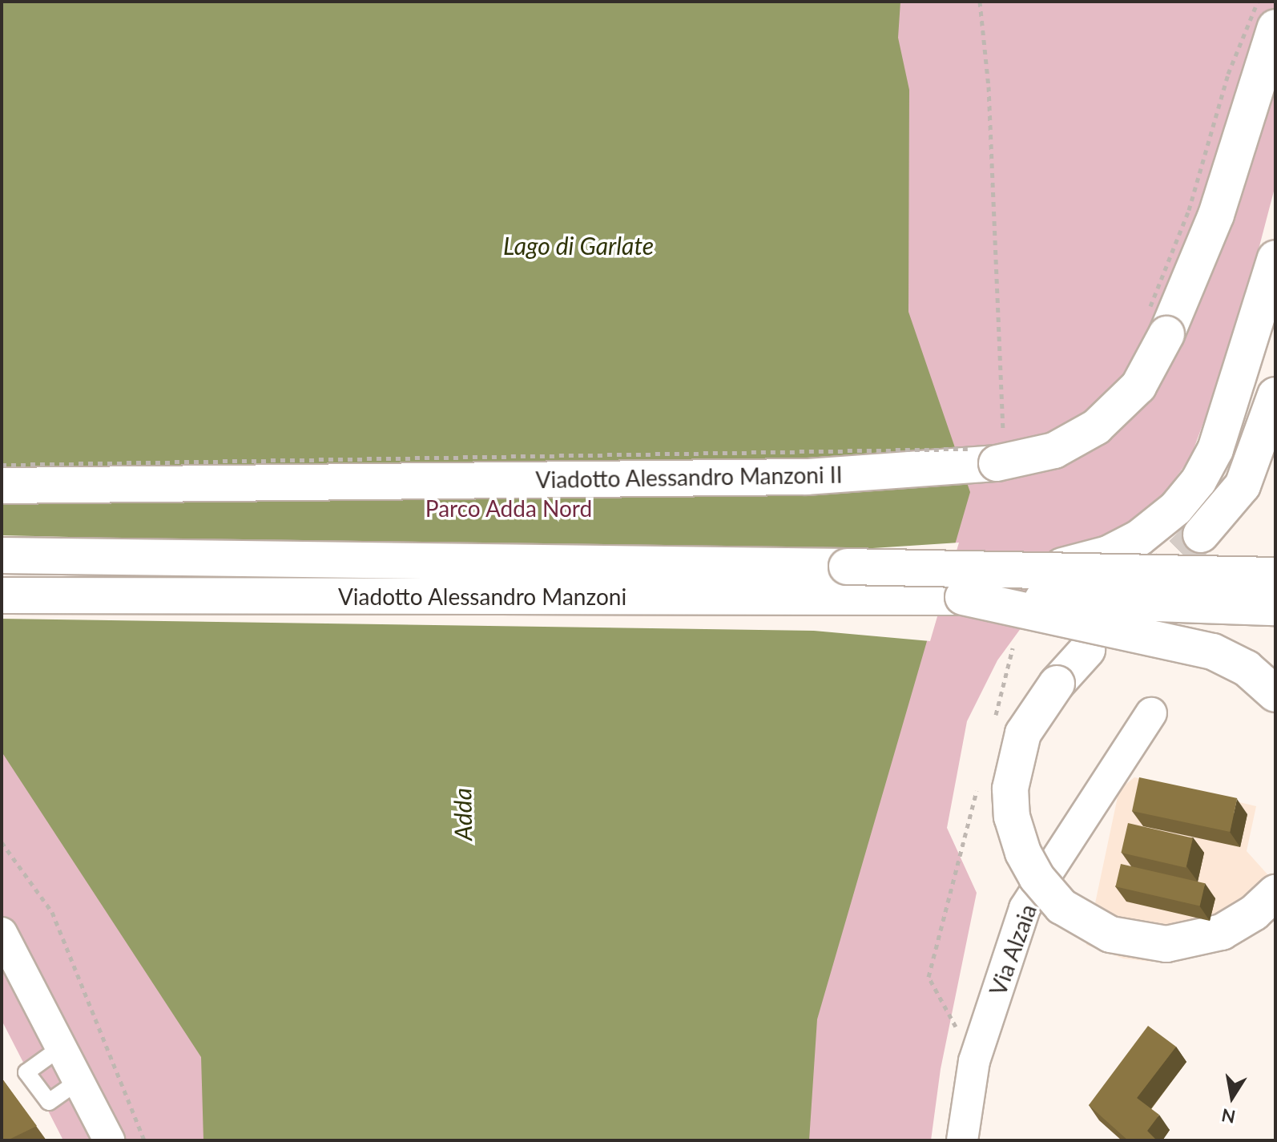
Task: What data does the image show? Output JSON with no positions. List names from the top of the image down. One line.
{"streets":{"main road":["Viadotto Alessandro Manzoni II","Viadotto Alessandro Manzoni"],"street":["Via Alzaia"]},"water":["Lago di Garlate","Adda"],"parks":["Parco Adda Nord"],"north":"bottom"}
